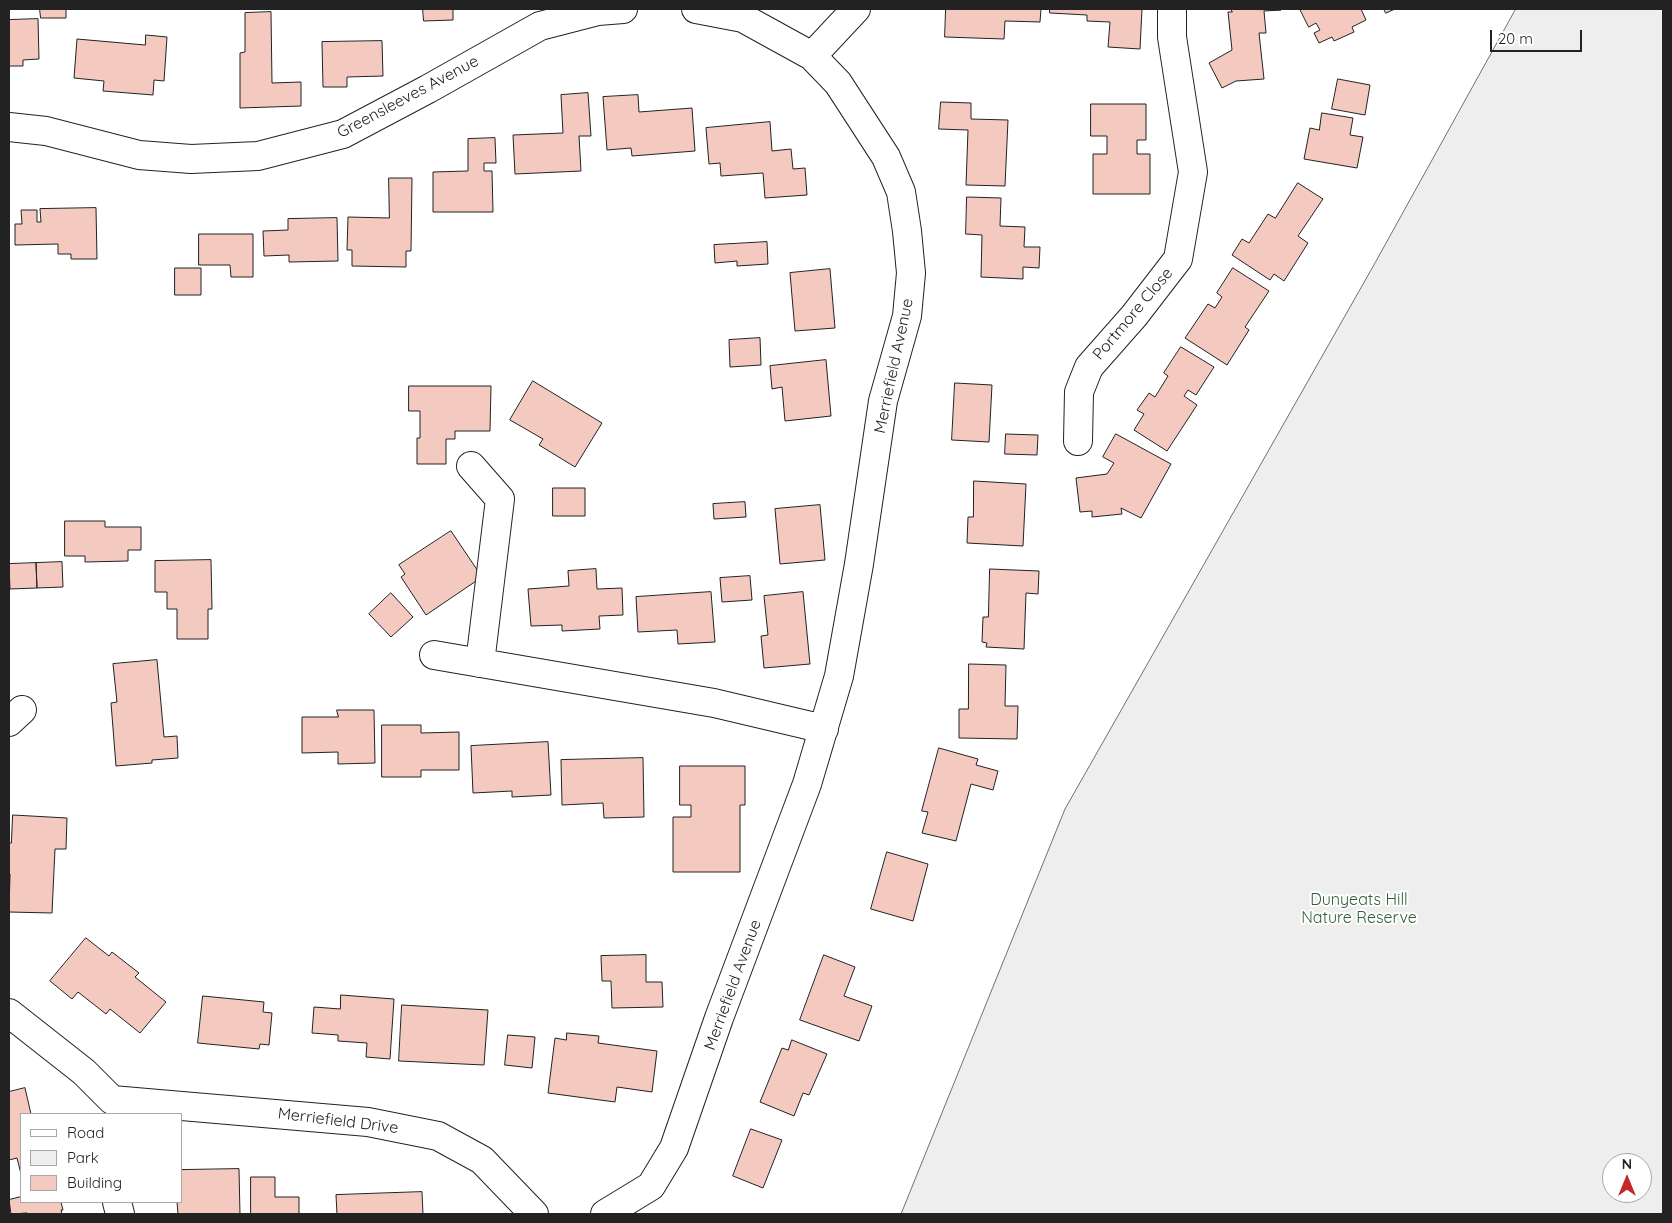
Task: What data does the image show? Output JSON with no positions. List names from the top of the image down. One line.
{"streets":{"street":["Greensleeves Avenue","Portmore Close","Merriefield Avenue","Merriefield Drive"]},"parks":["Dunyeats Hill Nature Reserve"],"legend":["Road","Park","Building"],"scale_bar":"20 m","north":"top"}
